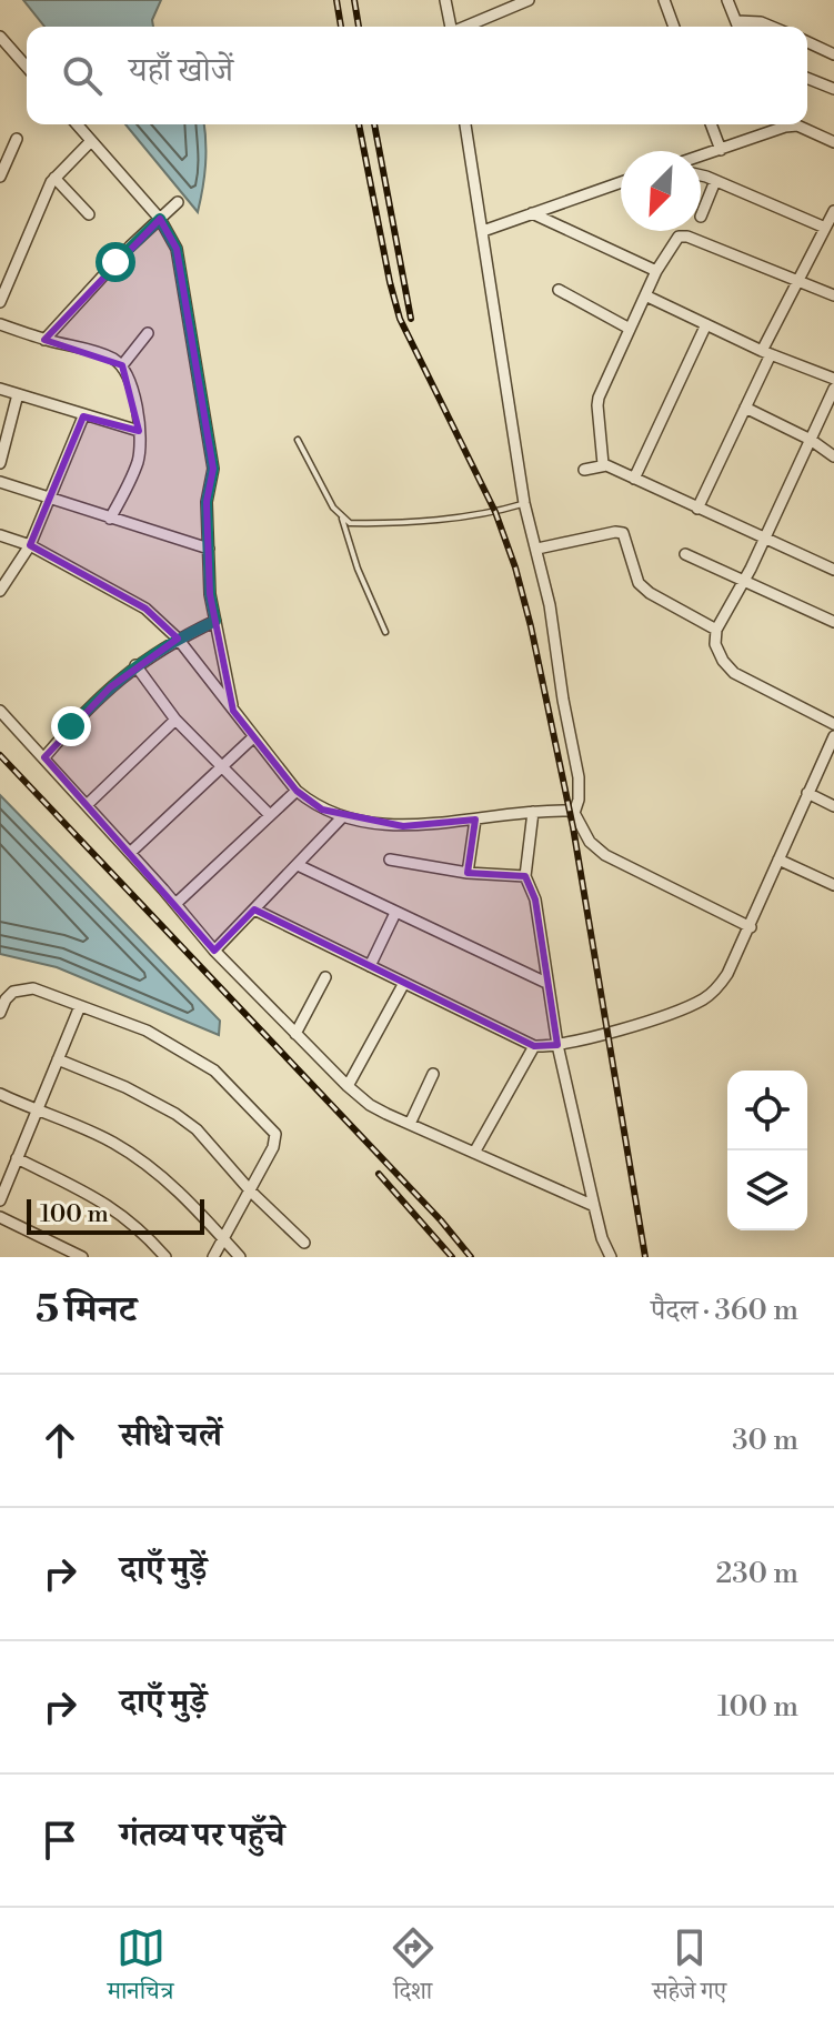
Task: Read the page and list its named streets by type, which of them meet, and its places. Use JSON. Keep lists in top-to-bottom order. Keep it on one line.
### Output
{"scale_bar":"100 m","north":"bottom left","page":{"search":"यहाँ खोजें","scale":"100 m","heading":["5 मिनट","पैदल · 360 m"],"list":[["सीधे चलें","30 m"],["दाएँ मुड़ें","230 m"],["दाएँ मुड़ें","100 m"],"गंतव्य पर पहुँचे"],"nav":["मानचित्र","दिशा","सहेजे गए"]}}
